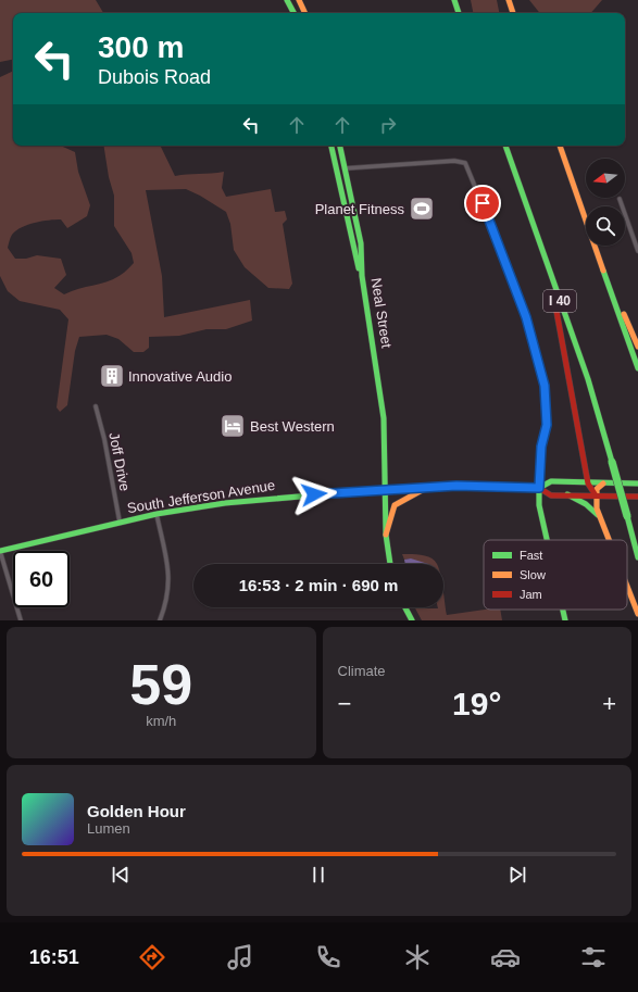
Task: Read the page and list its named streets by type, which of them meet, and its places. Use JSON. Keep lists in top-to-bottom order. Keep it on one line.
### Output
{"streets":{"main road":["I 40","Neal Street","South Jefferson Avenue"],"street":["Joff Drive"]},"crossings":[["Neal Street","South Jefferson Avenue"],["Joff Drive","South Jefferson Avenue"]],"places":{"sports":["Planet Fitness"],"building":["Innovative Audio"],"hotel":["Best Western"]},"legend":["Fast","Slow","Jam"],"north":"left","page":{"turn":["300 m","Dubois Road"],"limit":"60","trip":"16:53 · 2 min · 690 m","tile":[["59","km/h"],"Climate"],"heat":["−","19°","+"],"song":["Golden Hour","Lumen"],"tabs":"16:51"}}
